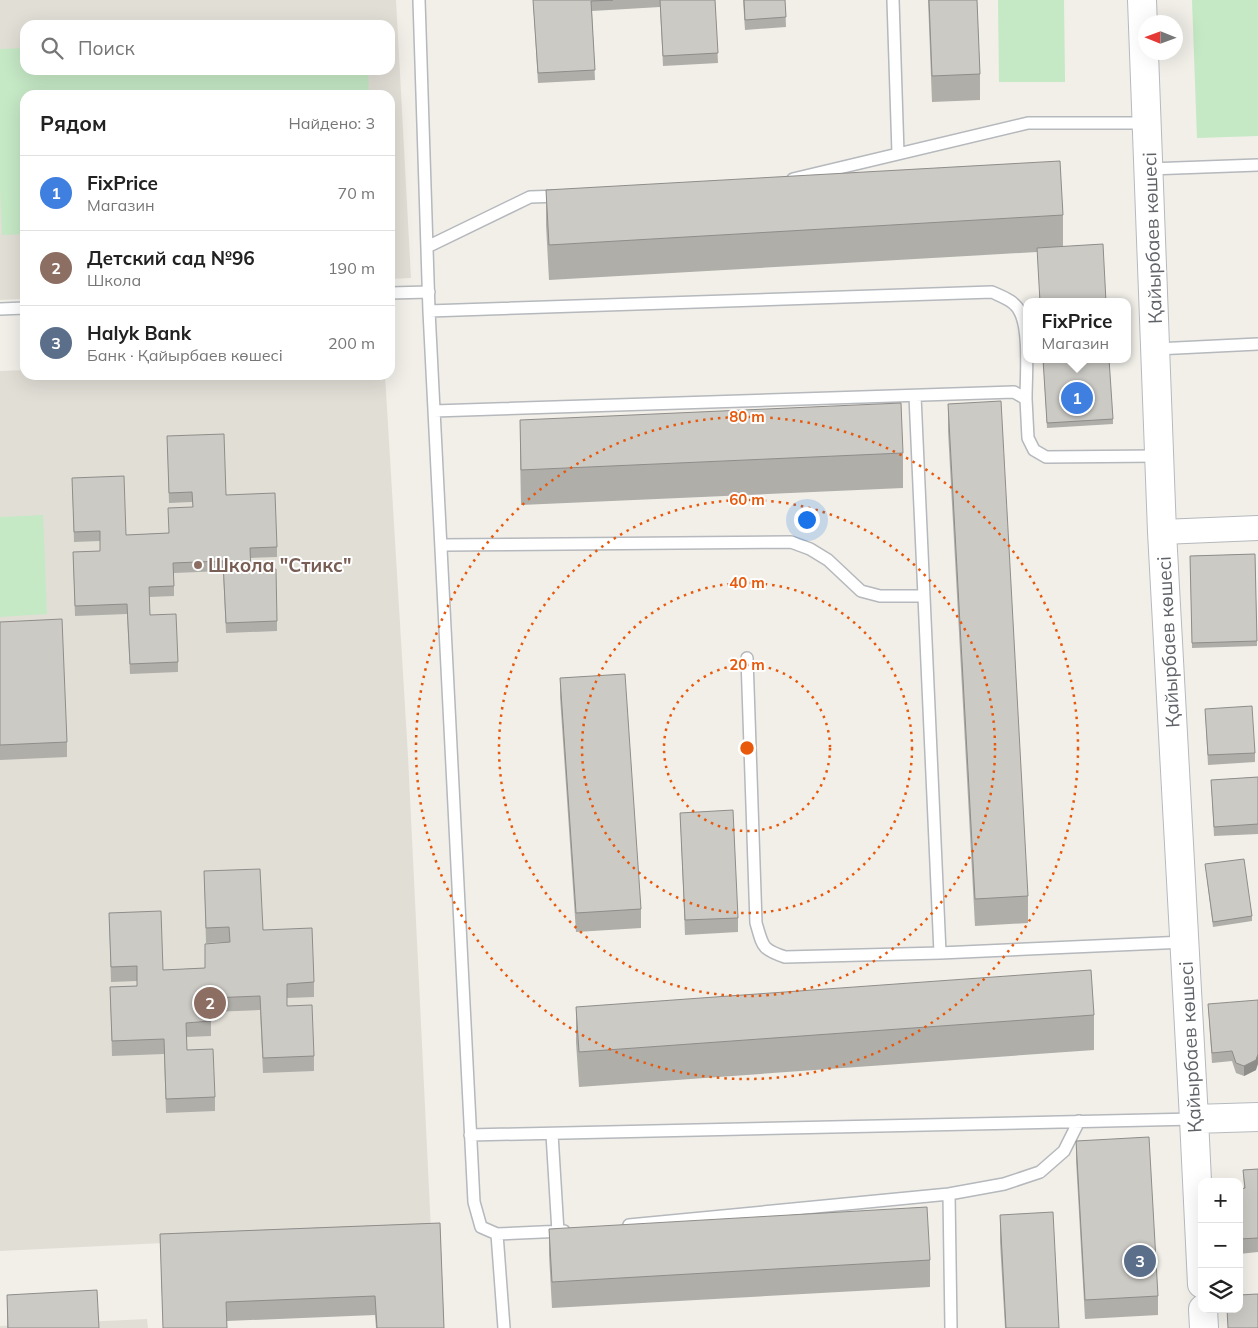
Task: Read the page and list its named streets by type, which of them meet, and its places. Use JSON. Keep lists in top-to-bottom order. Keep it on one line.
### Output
{"streets":{"street":["Қайырбаев көшесі"]},"places":["Школа \"Стикс\""],"north":"left","page":{"search":"Поиск","heading":["Рядом","Найдено: 3"],"list":[{"mark":"1","name":"FixPrice","note":"Магазин","value":"70 m"},{"mark":"2","name":"Детский сад №96","note":"Школа","value":"190 m"},{"mark":"3","name":"Halyk Bank","note":"Банк · Қайырбаев көшесі","value":"200 m"}],"popup":["FixPrice","Магазин"],"pins":["1","2","3"],"map_buttons":["+","−"]},"rings":["80 m","60 m","40 m","20 m"]}
